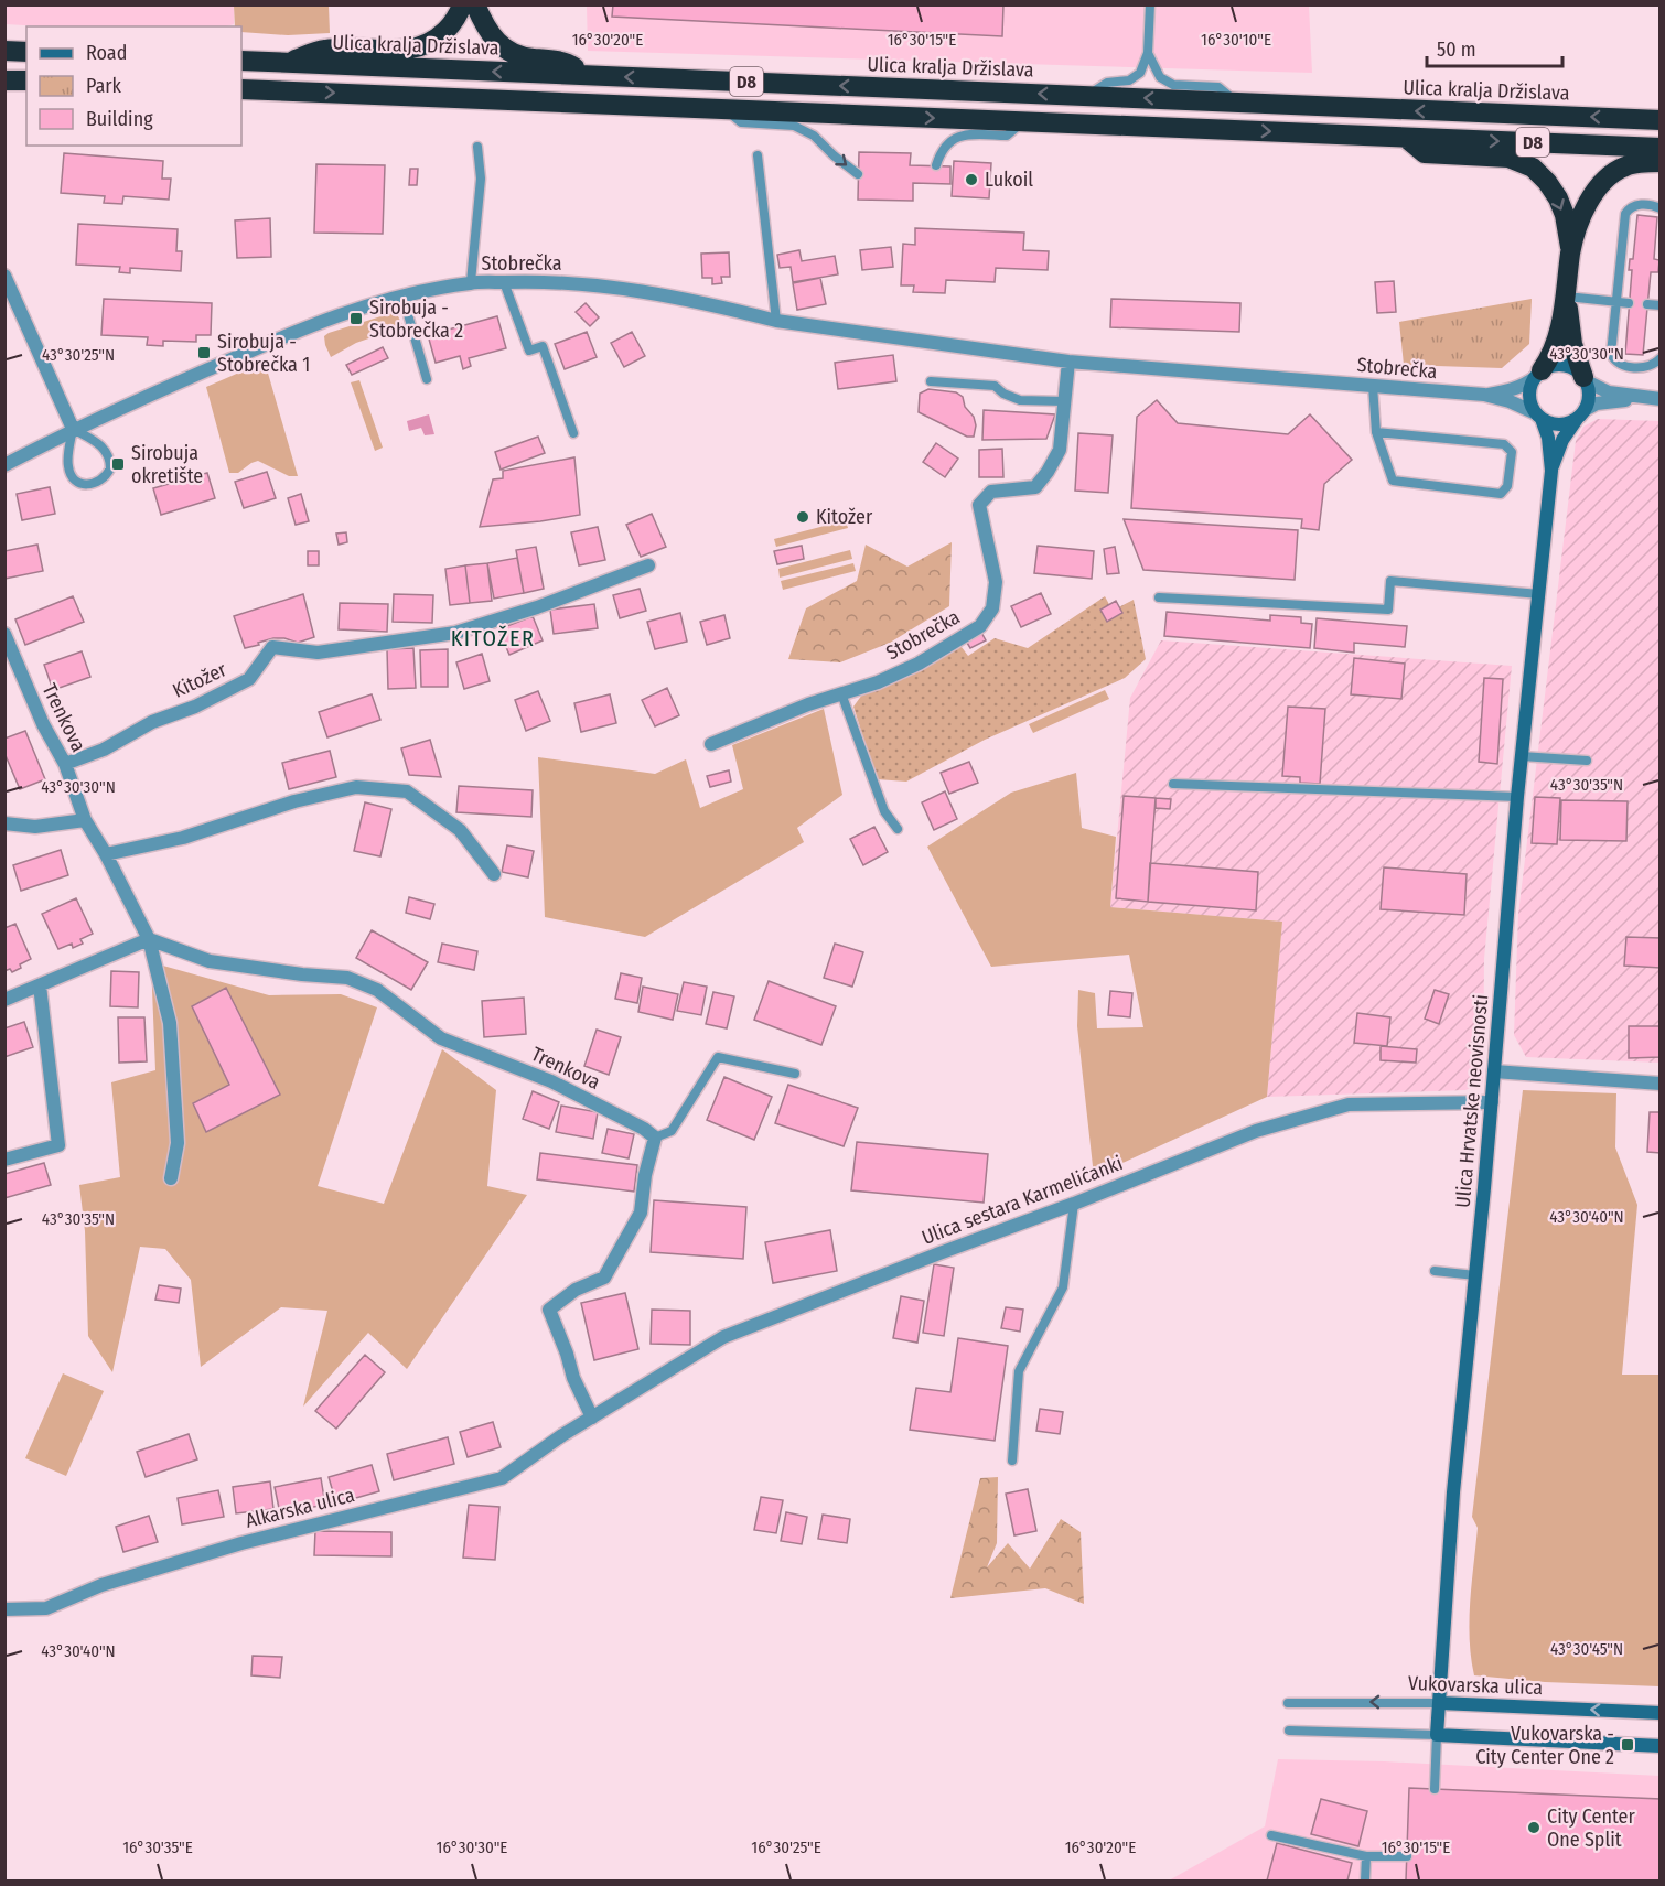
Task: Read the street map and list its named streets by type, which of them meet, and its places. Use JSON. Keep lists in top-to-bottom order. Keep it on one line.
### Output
{"streets":{"highway":["Ulica kralja Držislava","D8"],"street":["Stobrečka","Kitožer","Trenkova","Ulica Hrvatske neovisnosti","Ulica sestara Karmelićanki","Alkarska ulica","Vukovarska ulica"]},"crossings":[["Stobrečka","Ulica Hrvatske neovisnosti"],["Kitožer","Trenkova"],["Ulica Hrvatske neovisnosti","Ulica sestara Karmelićanki"],["Ulica Hrvatske neovisnosti","Vukovarska ulica"],["Ulica sestara Karmelićanki","Alkarska ulica"]],"districts":["KITOŽER"],"places":{"other":["Lukoil","Kitožer","City Center One Split"],"transit":["Sirobuja - Stobrečka 2","Sirobuja - Stobrečka 1","Sirobuja okretište","Vukovarska - City Center One 2"]},"legend":["Road","Park","Building"],"scale_bar":"50 m","coordinates":["16°30'20\"E","16°30'15\"E","16°30'10\"E","43°30'30\"N","43°30'25\"N","43°30'35\"N","43°30'40\"N","43°30'45\"N","16°30'35\"E","16°30'30\"E","16°30'25\"E"]}
